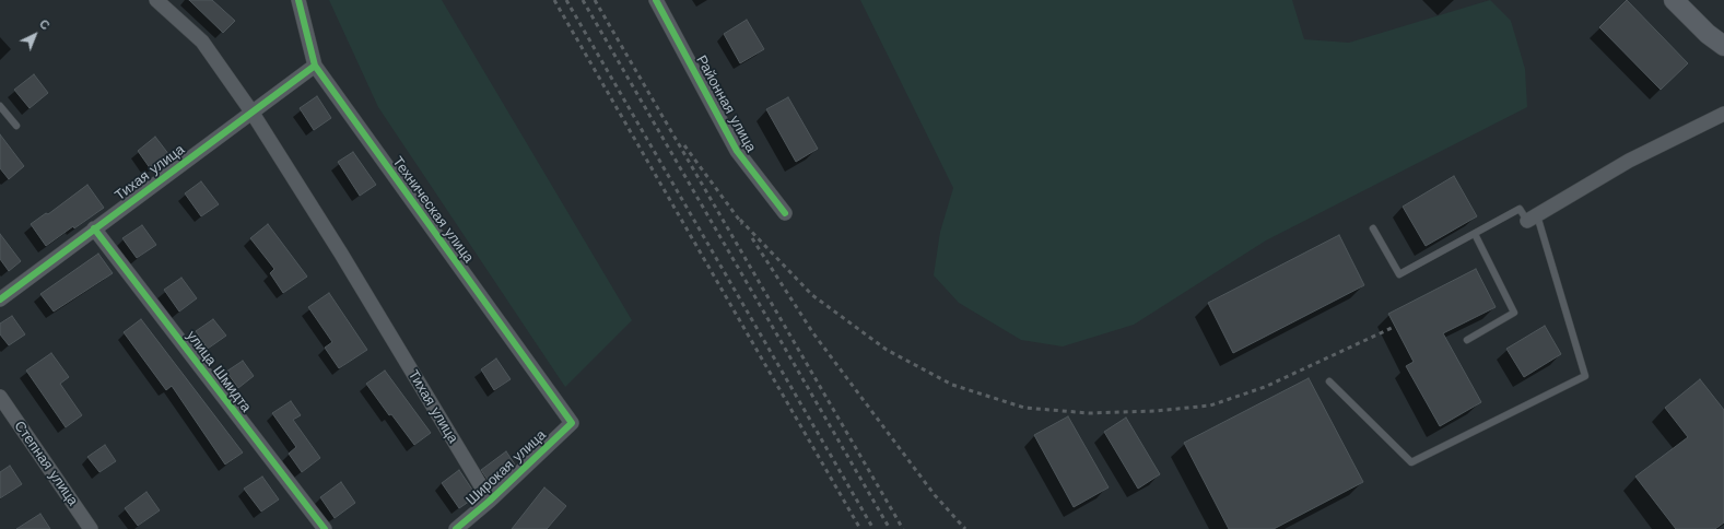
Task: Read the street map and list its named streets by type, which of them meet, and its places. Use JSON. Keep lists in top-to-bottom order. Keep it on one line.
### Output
{"streets":{"street":["Районная улица","Тихая улица","Техническая улица","улица Шмидта","Степная улица","Широкая улица"]},"crossings":[["Тихая улица","Техническая улица"],["Тихая улица","улица Шмидта"],["Тихая улица","Широкая улица"],["Техническая улица","Широкая улица"]],"north":"top right"}
